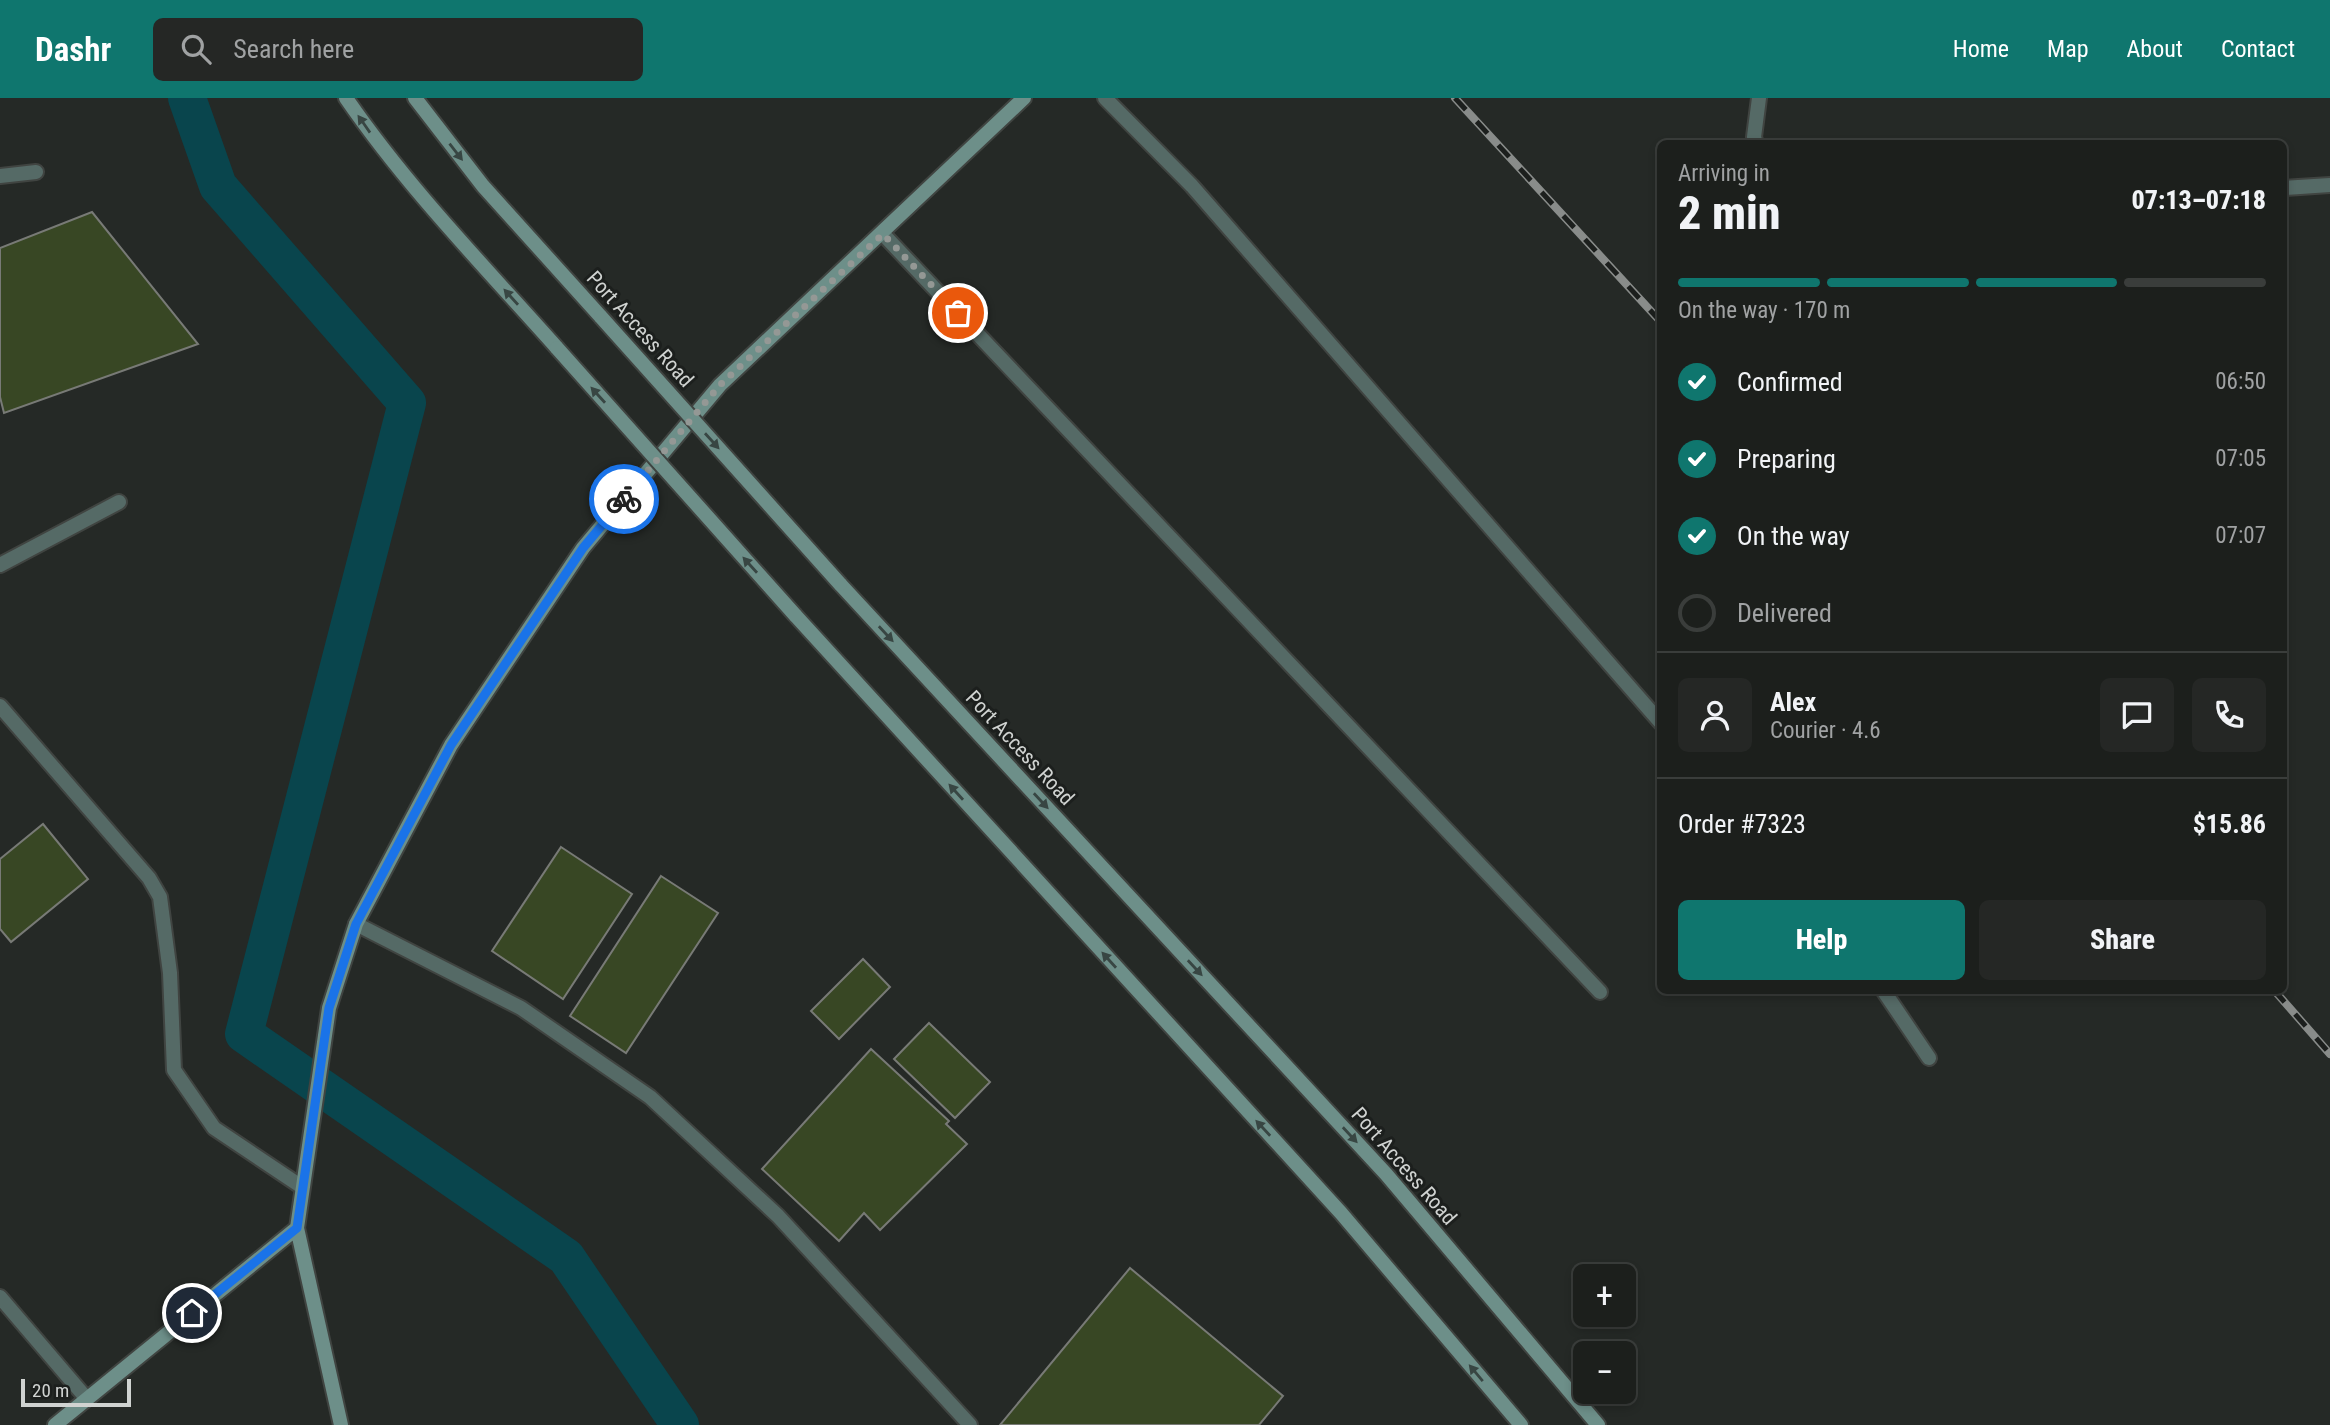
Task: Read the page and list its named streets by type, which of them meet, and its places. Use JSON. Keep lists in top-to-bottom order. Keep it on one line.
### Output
{"streets":{"main road":["Port Access Road"]},"scale_bar":"20 m","page":{"header":"Dashr","search":"Search here","nav":["Home","Map","About","Contact"],"heading":["2 min","Arriving in","07:13–07:18"],"panel":["Alex","Courier · 4.6","Order #7323","$15.86"],"bar":"On the way · 170 m","list":[["Confirmed","06:50"],["Preparing","07:05"],["On the way","07:07"],"Delivered"],"buttons":["Help","Share"],"map_buttons":["+","−"],"scale":"20 m"}}
